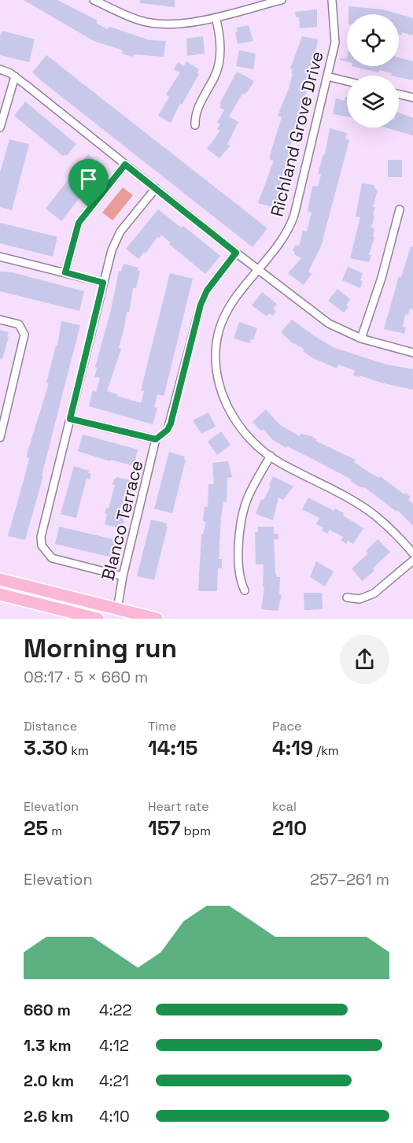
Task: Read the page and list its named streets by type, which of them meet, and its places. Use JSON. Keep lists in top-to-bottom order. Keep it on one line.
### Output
{"streets":{"street":["Richland Grove Drive","Blanco Terrace"]},"page":{"heading":["Morning run","08:17 · 5 × 660 m"],"stats":[["Distance","3.30 km"],["Time","14:15"],["Pace","4:19 /km"],["Elevation","25 m"],["Heart rate","157 bpm"],["kcal","210"]],"chart":["Elevation","257–261 m"],"list":[{"name":"660 m","note":"4:22"},{"name":"1.3 km","note":"4:12"},{"name":"2.0 km","note":"4:21"},{"name":"2.6 km","note":"4:10"}]}}
